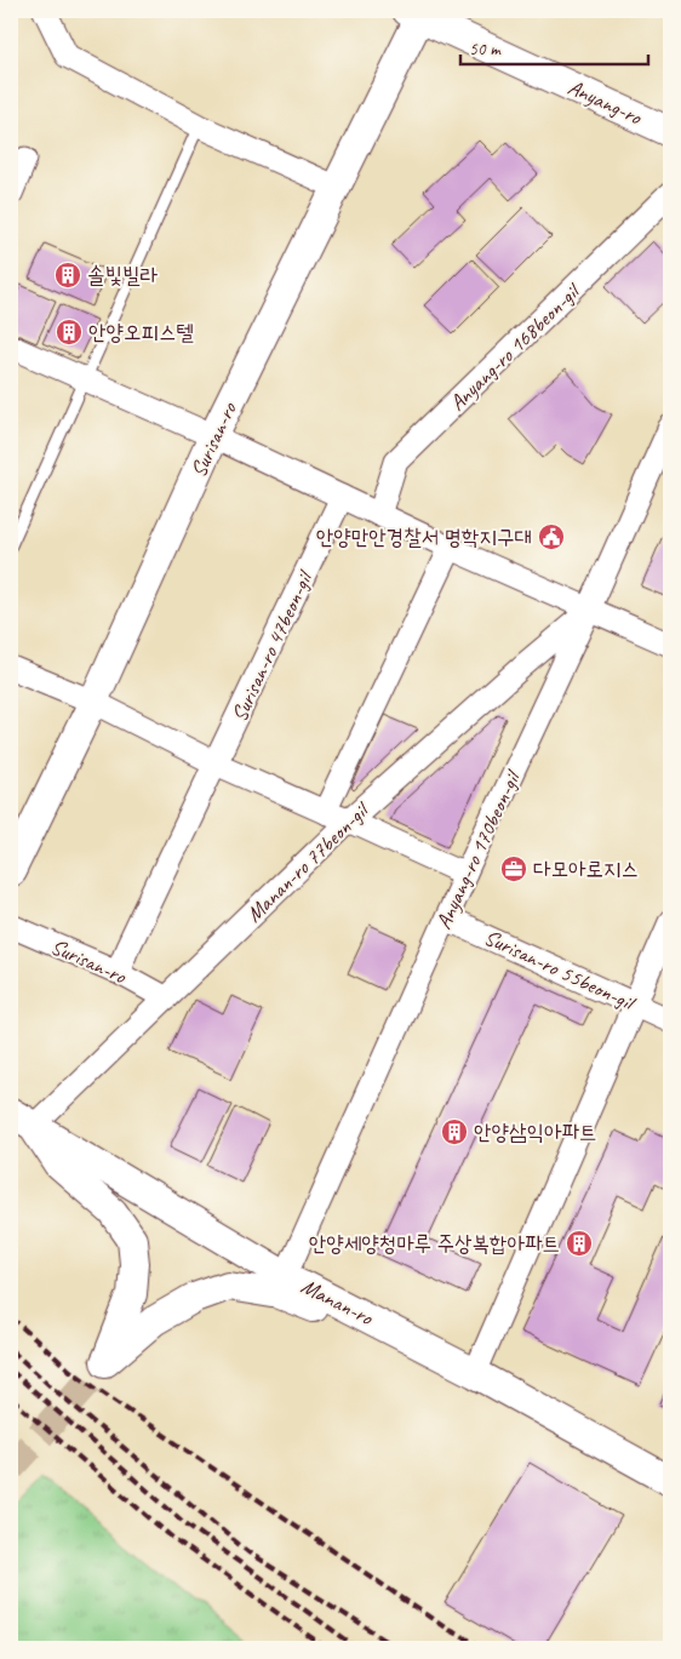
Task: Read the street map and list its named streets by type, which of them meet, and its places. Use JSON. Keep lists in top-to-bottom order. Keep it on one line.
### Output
{"streets":{"street":["Anyang-ro","Anyang-ro 168beon-gil","Surisan-ro","Surisan-ro 47beon-gil","Anyang-ro 170beon-gil","Manan-ro 77beon-gil","Surisan-ro 55beon-gil","Manan-ro"]},"crossings":[["Anyang-ro","Surisan-ro"],["Surisan-ro","Manan-ro 77beon-gil"],["Anyang-ro 170beon-gil","Manan-ro 77beon-gil"],["Anyang-ro 170beon-gil","Surisan-ro 55beon-gil"],["Anyang-ro 170beon-gil","Manan-ro"],["Manan-ro 77beon-gil","Manan-ro"]],"places":{"building":["솔빛빌라","안양오피스텔","안양삼익아파트","안양세양청마루 주상복합아파트"],"public building":["안양만안경찰서 명학지구대"],"office":["다모아로지스"]},"scale_bar":"50 m"}
